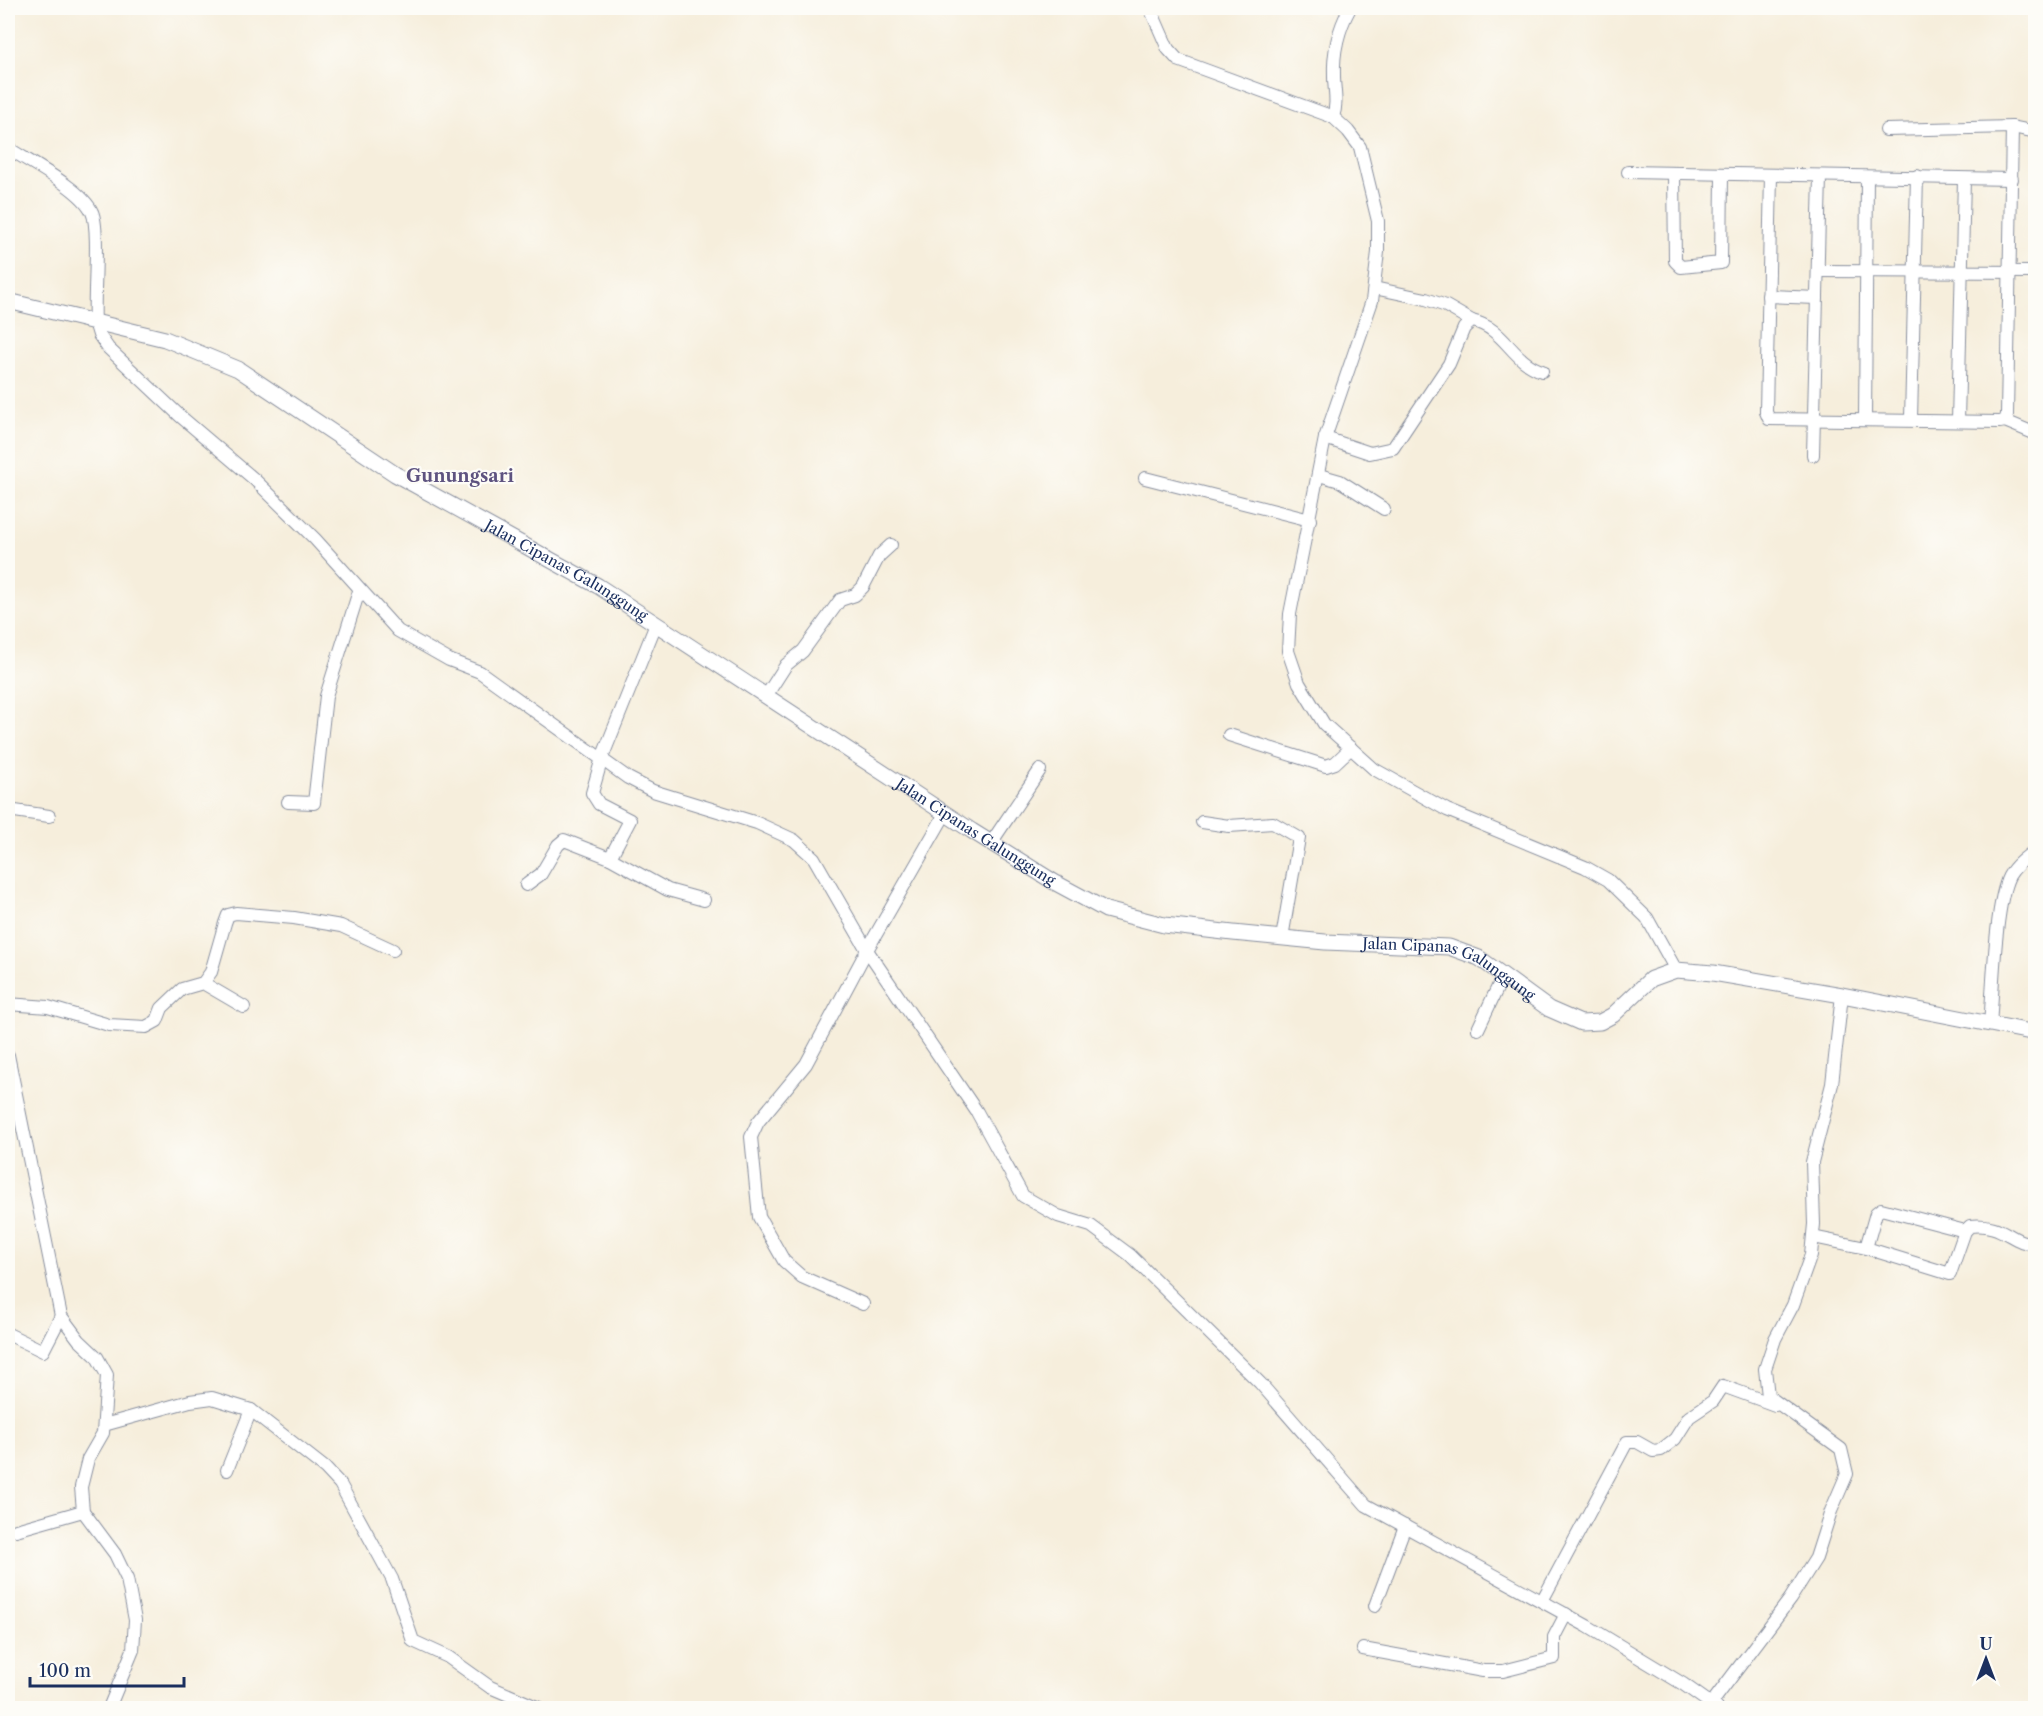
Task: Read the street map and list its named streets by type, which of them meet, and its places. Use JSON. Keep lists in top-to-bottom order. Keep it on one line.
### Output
{"streets":{"street":["Jalan Cipanas Galunggung"]},"districts":["Gunungsari"],"scale_bar":"100 m","north":"top"}
